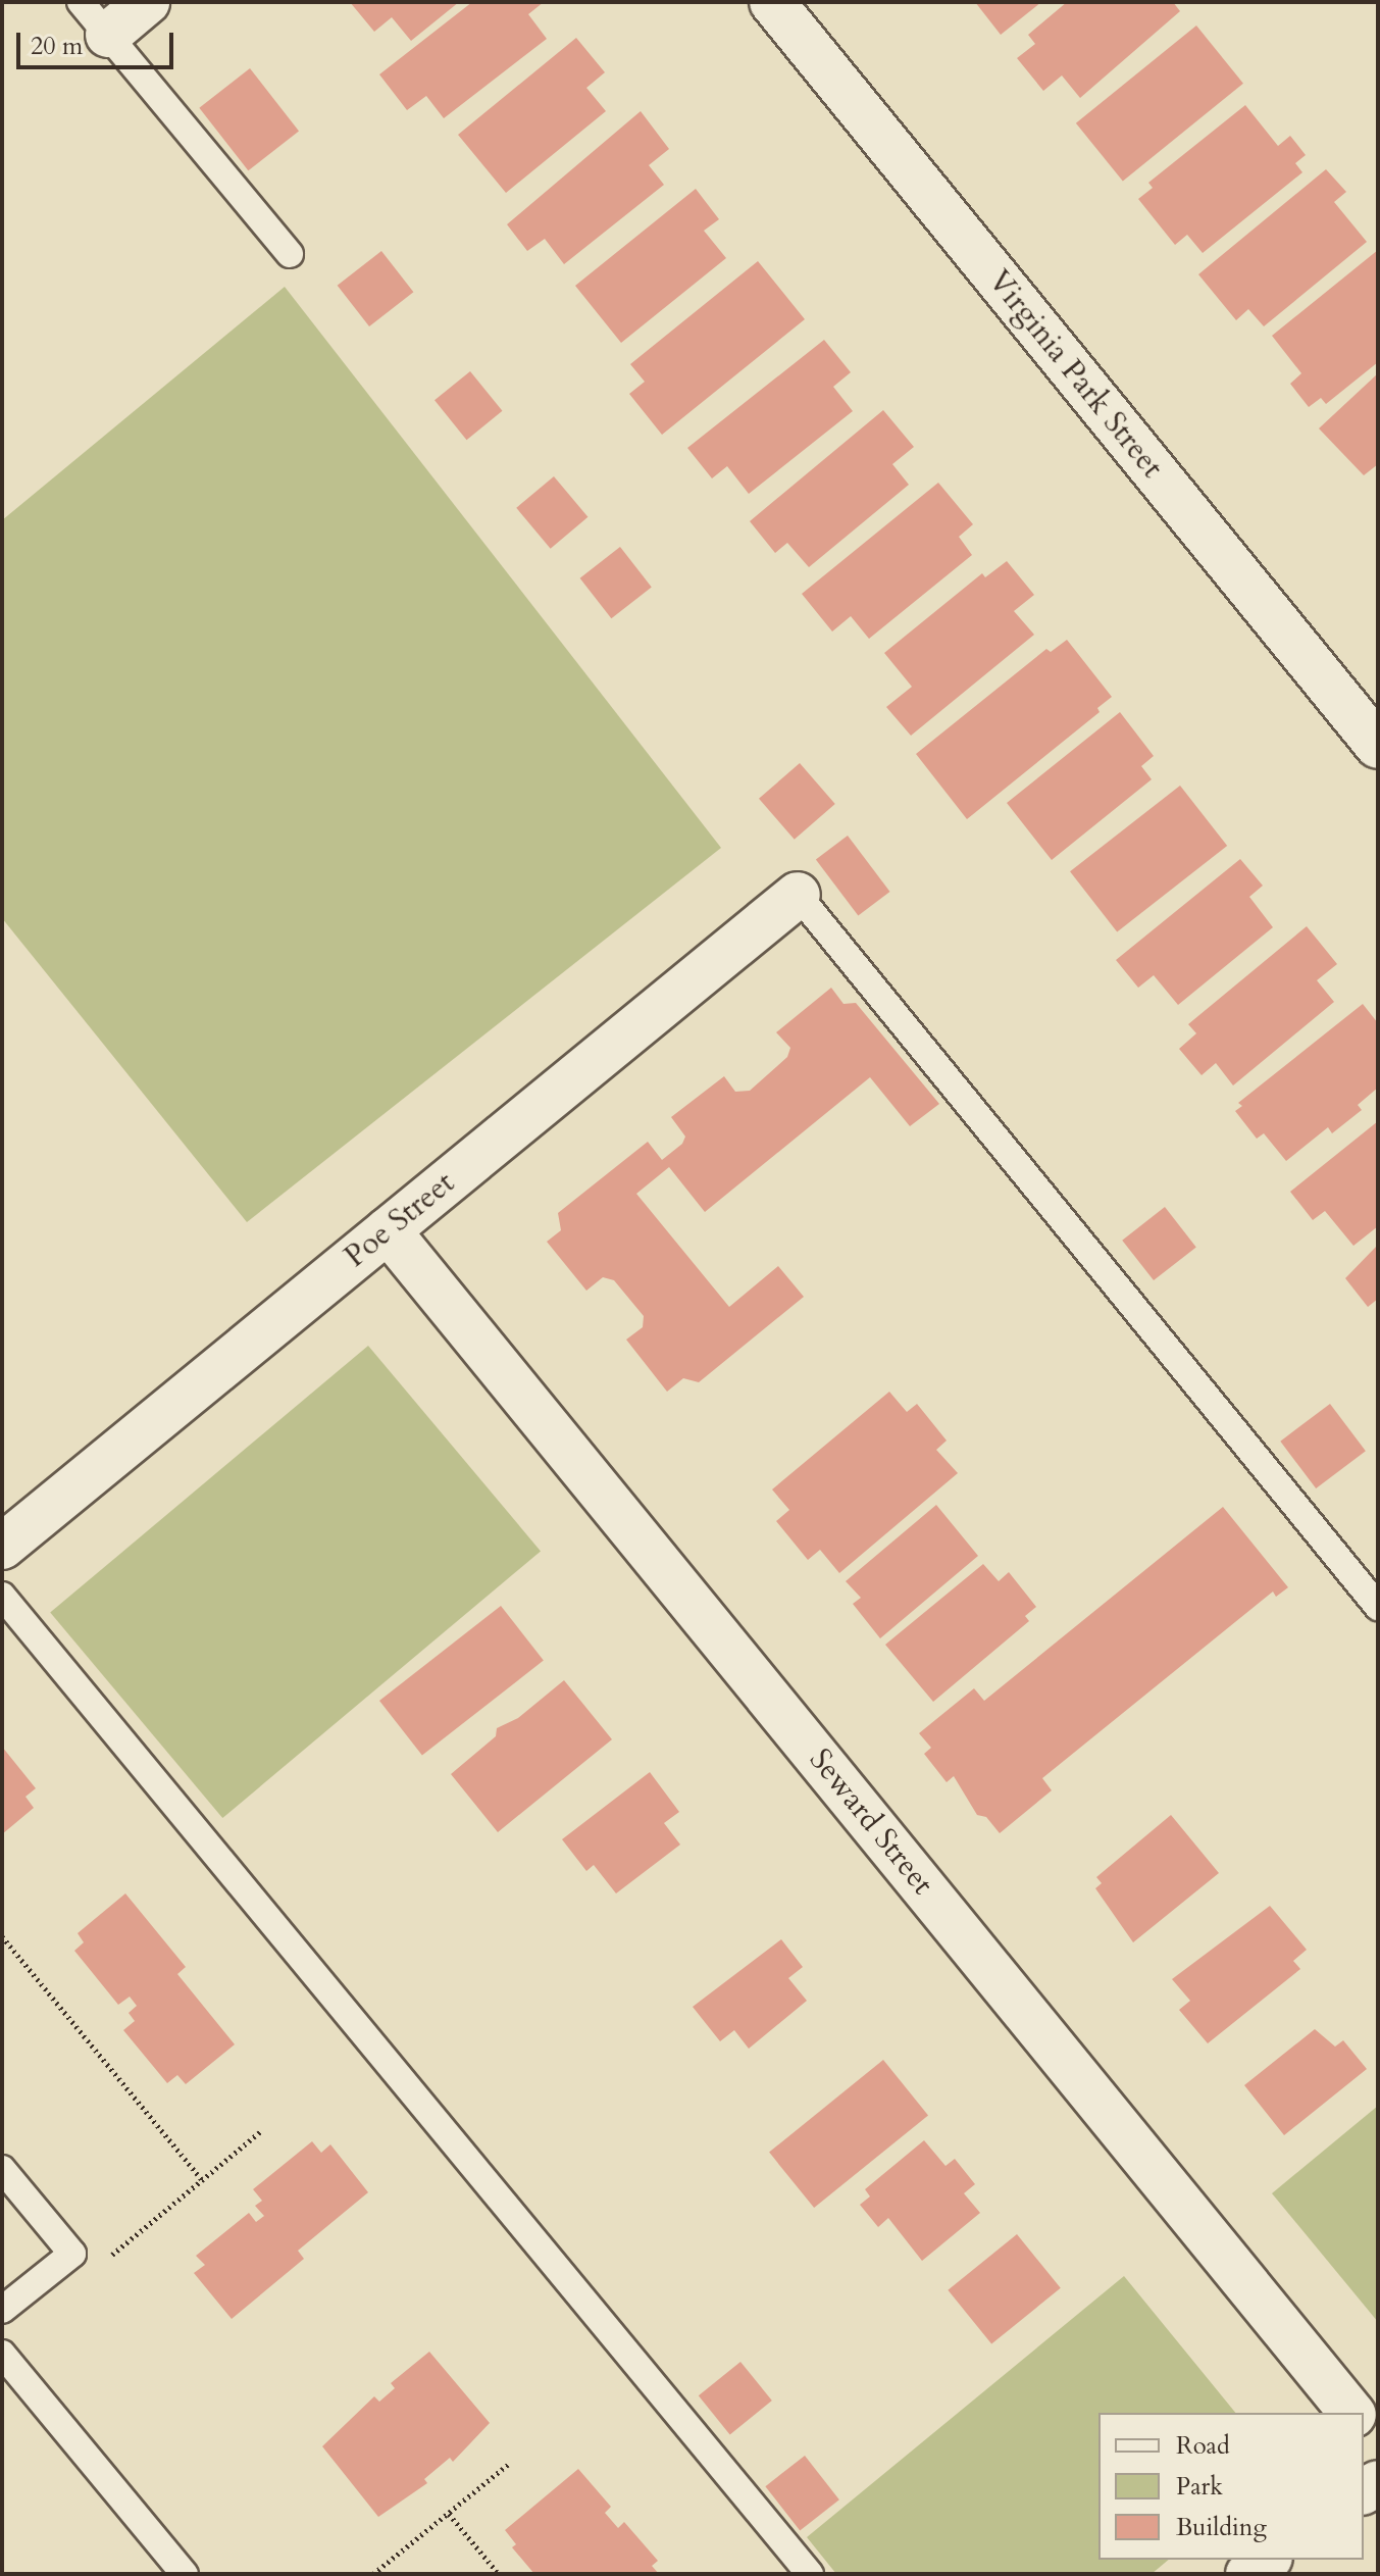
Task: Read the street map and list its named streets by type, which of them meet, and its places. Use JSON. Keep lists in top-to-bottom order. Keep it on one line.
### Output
{"streets":{"street":["Virginia Park Street","Poe Street","Seward Street"]},"crossings":[["Poe Street","Seward Street"]],"legend":["Road","Park","Building"],"scale_bar":"20 m"}
